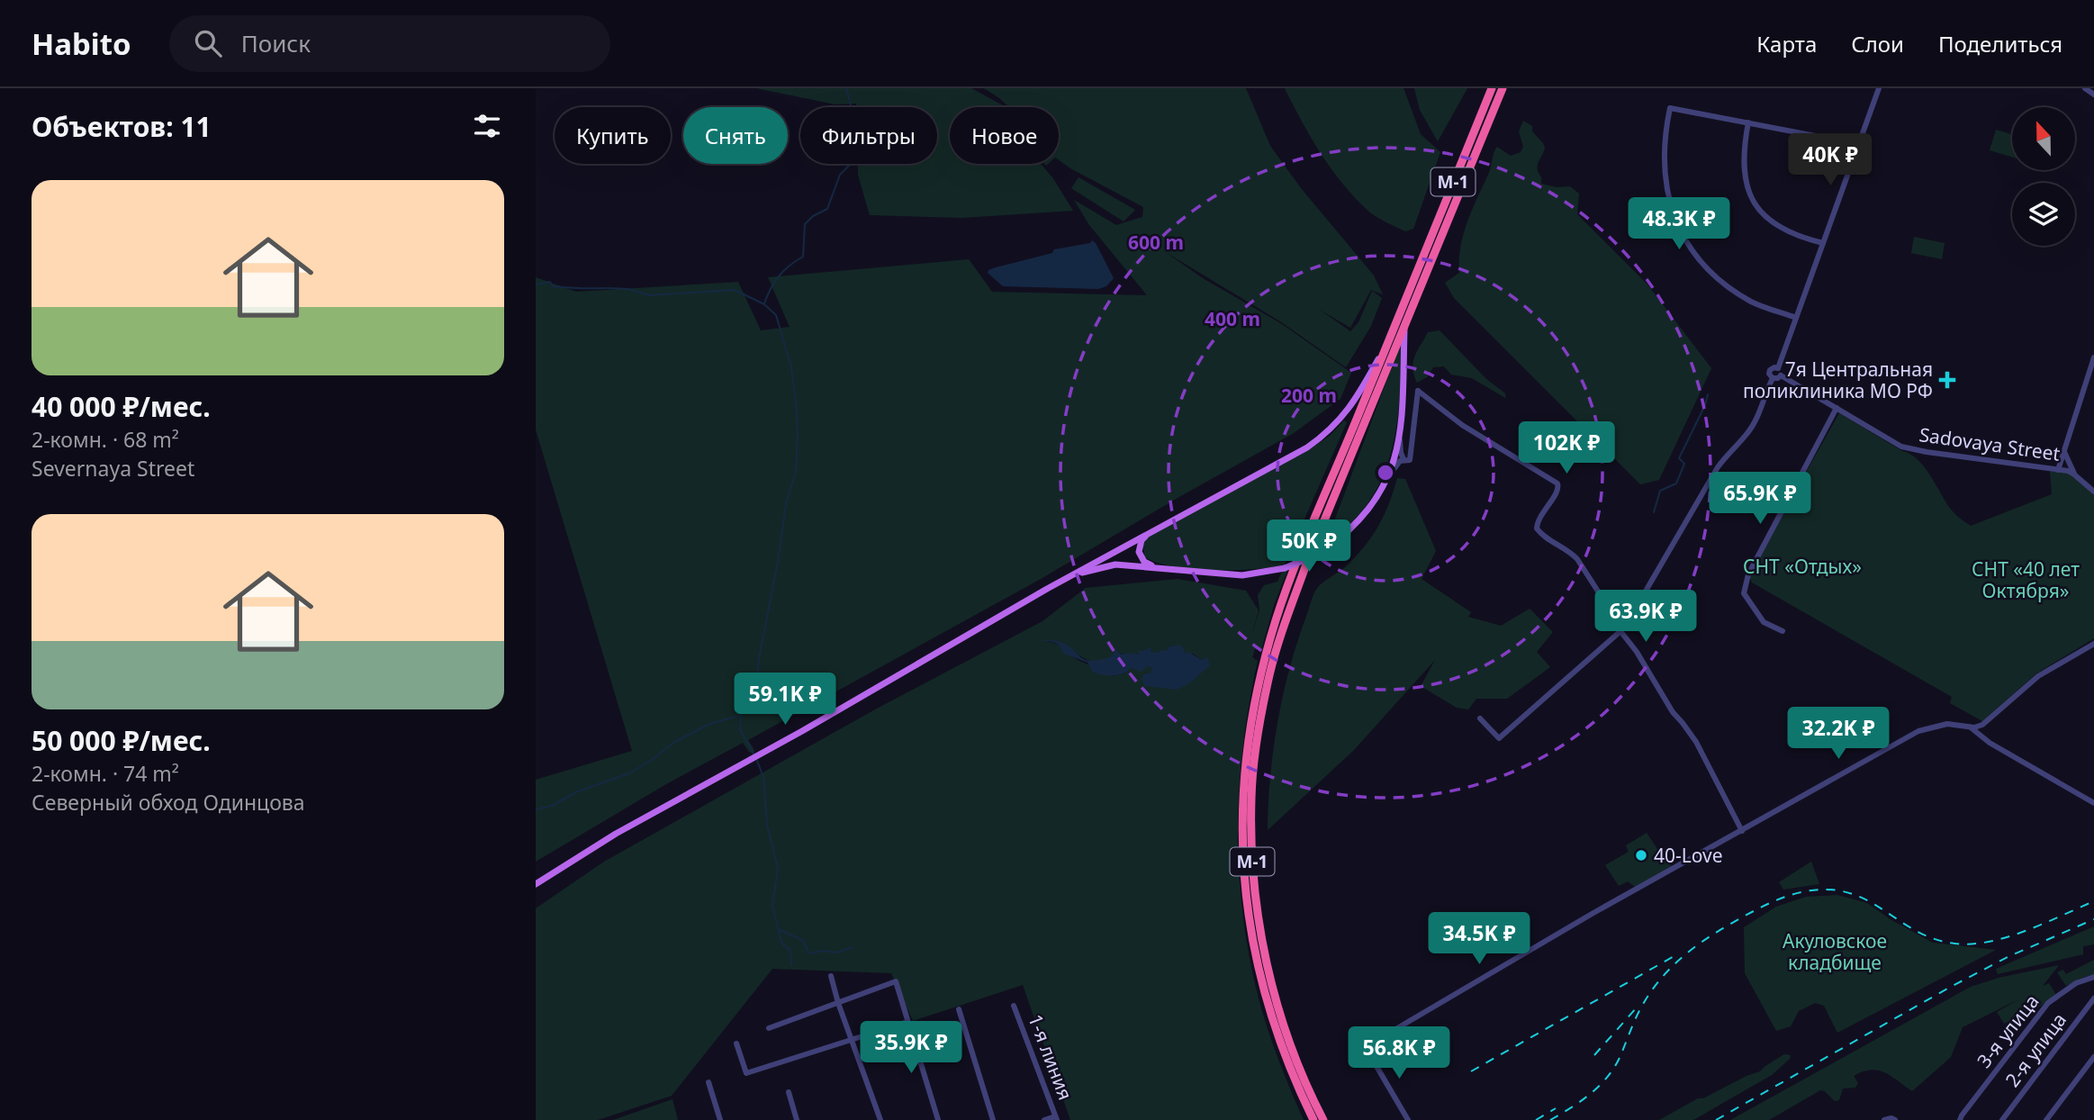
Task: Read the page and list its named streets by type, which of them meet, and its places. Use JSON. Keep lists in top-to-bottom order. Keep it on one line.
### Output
{"streets":{"highway":["М-1"],"street":["Sadovaya Street","3-я улица","2-я улица","1-я линия"]},"parks":["СНТ «Отдых»","СНТ «40 лет Октября»","Акуловское кладбище"],"places":{"health":["7я Центральная поликлиника МО РФ"],"other":["40-Love"]},"north":"top","page":{"header":"Habito","search":"Поиск","nav":["Карта","Слои","Поделиться"],"heading":"Объектов: 11","chip":["Купить","Снять","Фильтры","Новое"],"price":["40K ₽","48.3K ₽","102K ₽","65.9K ₽","50K ₽","63.9K ₽","59.1K ₽","32.2K ₽","34.5K ₽","35.9K ₽","56.8K ₽"],"list":[{"name":"40 000 ₽/мес.","note":"2-комн. · 68 m² · Severnaya Street"},{"name":"50 000 ₽/мес.","note":"2-комн. · 74 m² · Северный обход Одинцова"}]},"rings":["600 m","400 m","200 m"]}
